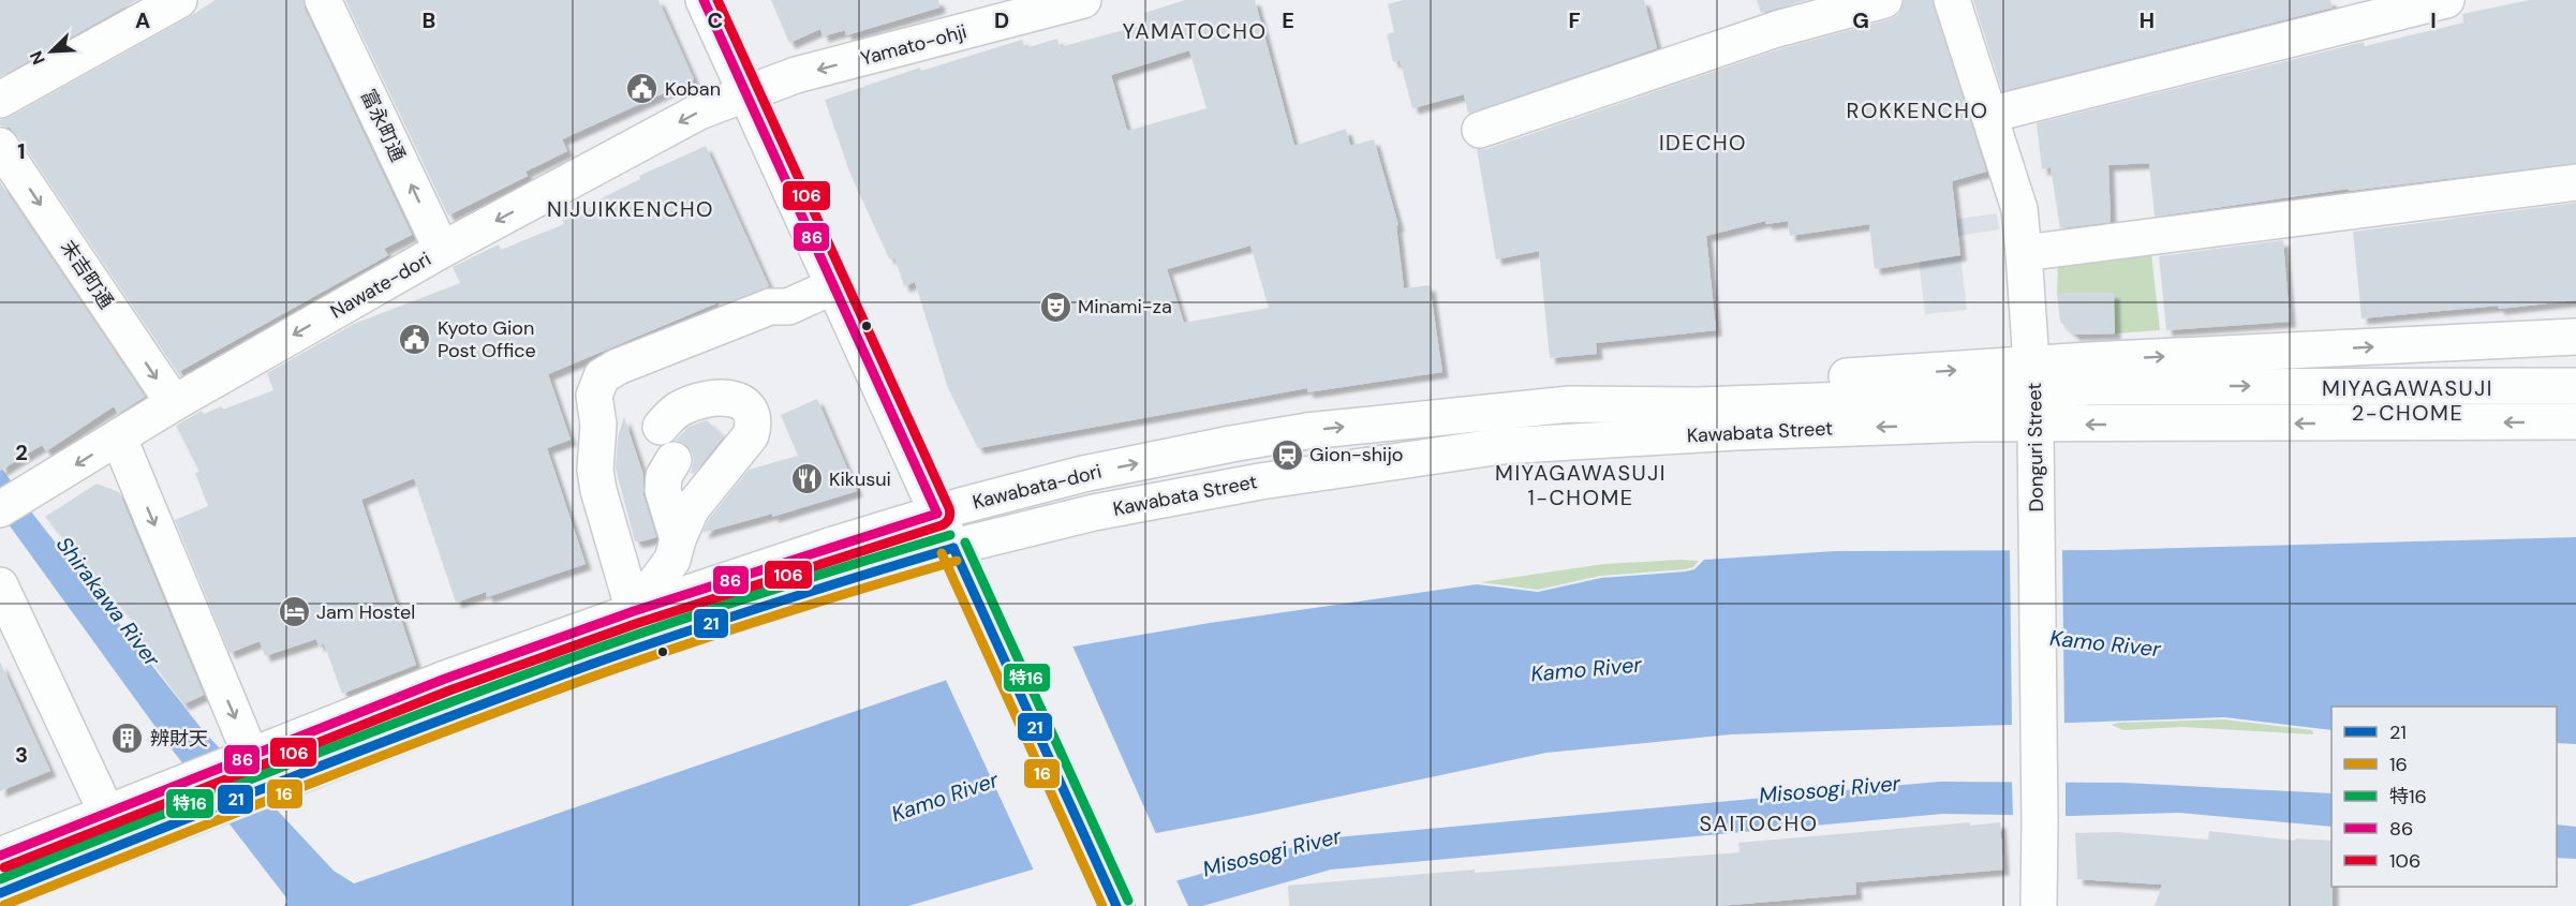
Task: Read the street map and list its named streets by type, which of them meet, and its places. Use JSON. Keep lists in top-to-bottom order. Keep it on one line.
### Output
{"streets":{"street":["Yamato-ohji","富永町通","末吉町通","Nawate-dori","Kawabata Street","Donguri Street","Kawabata-dori"]},"crossings":[["Yamato-ohji","Nawate-dori"],["富永町通","Nawate-dori"],["末吉町通","Nawate-dori"],["Kawabata Street","Donguri Street"],["Kawabata Street","Kawabata-dori"],["Donguri Street","Kawabata-dori"]],"one_way":["Yamato-ohji","富永町通","末吉町通","Nawate-dori","Kawabata-dori"],"districts":["YAMATOCHO","ROKKENCHO","IDECHO","NIJUIKKENCHO","MIYAGAWASUJI 2-CHOME","MIYAGAWASUJI 1-CHOME","SAITOCHO"],"water":["Shirakawa River","Kamo River","Misosogi River"],"places":{"public building":["Koban","Kyoto Gion Post Office"],"theatre":["Minami-za"],"station":["Gion-shijo"],"restaurant":["Kikusui"],"hotel":["Jam Hostel"],"building":["辨財天"]},"lines":["transit line 86","transit line 106","transit line 特16","transit line 21","transit line 16"],"legend":["21","16","特16","86","106"],"north":"bottom left","grid":{"columns":["A","B","C","D","E","F","G","H","I"],"rows":["1","2","3"]}}
